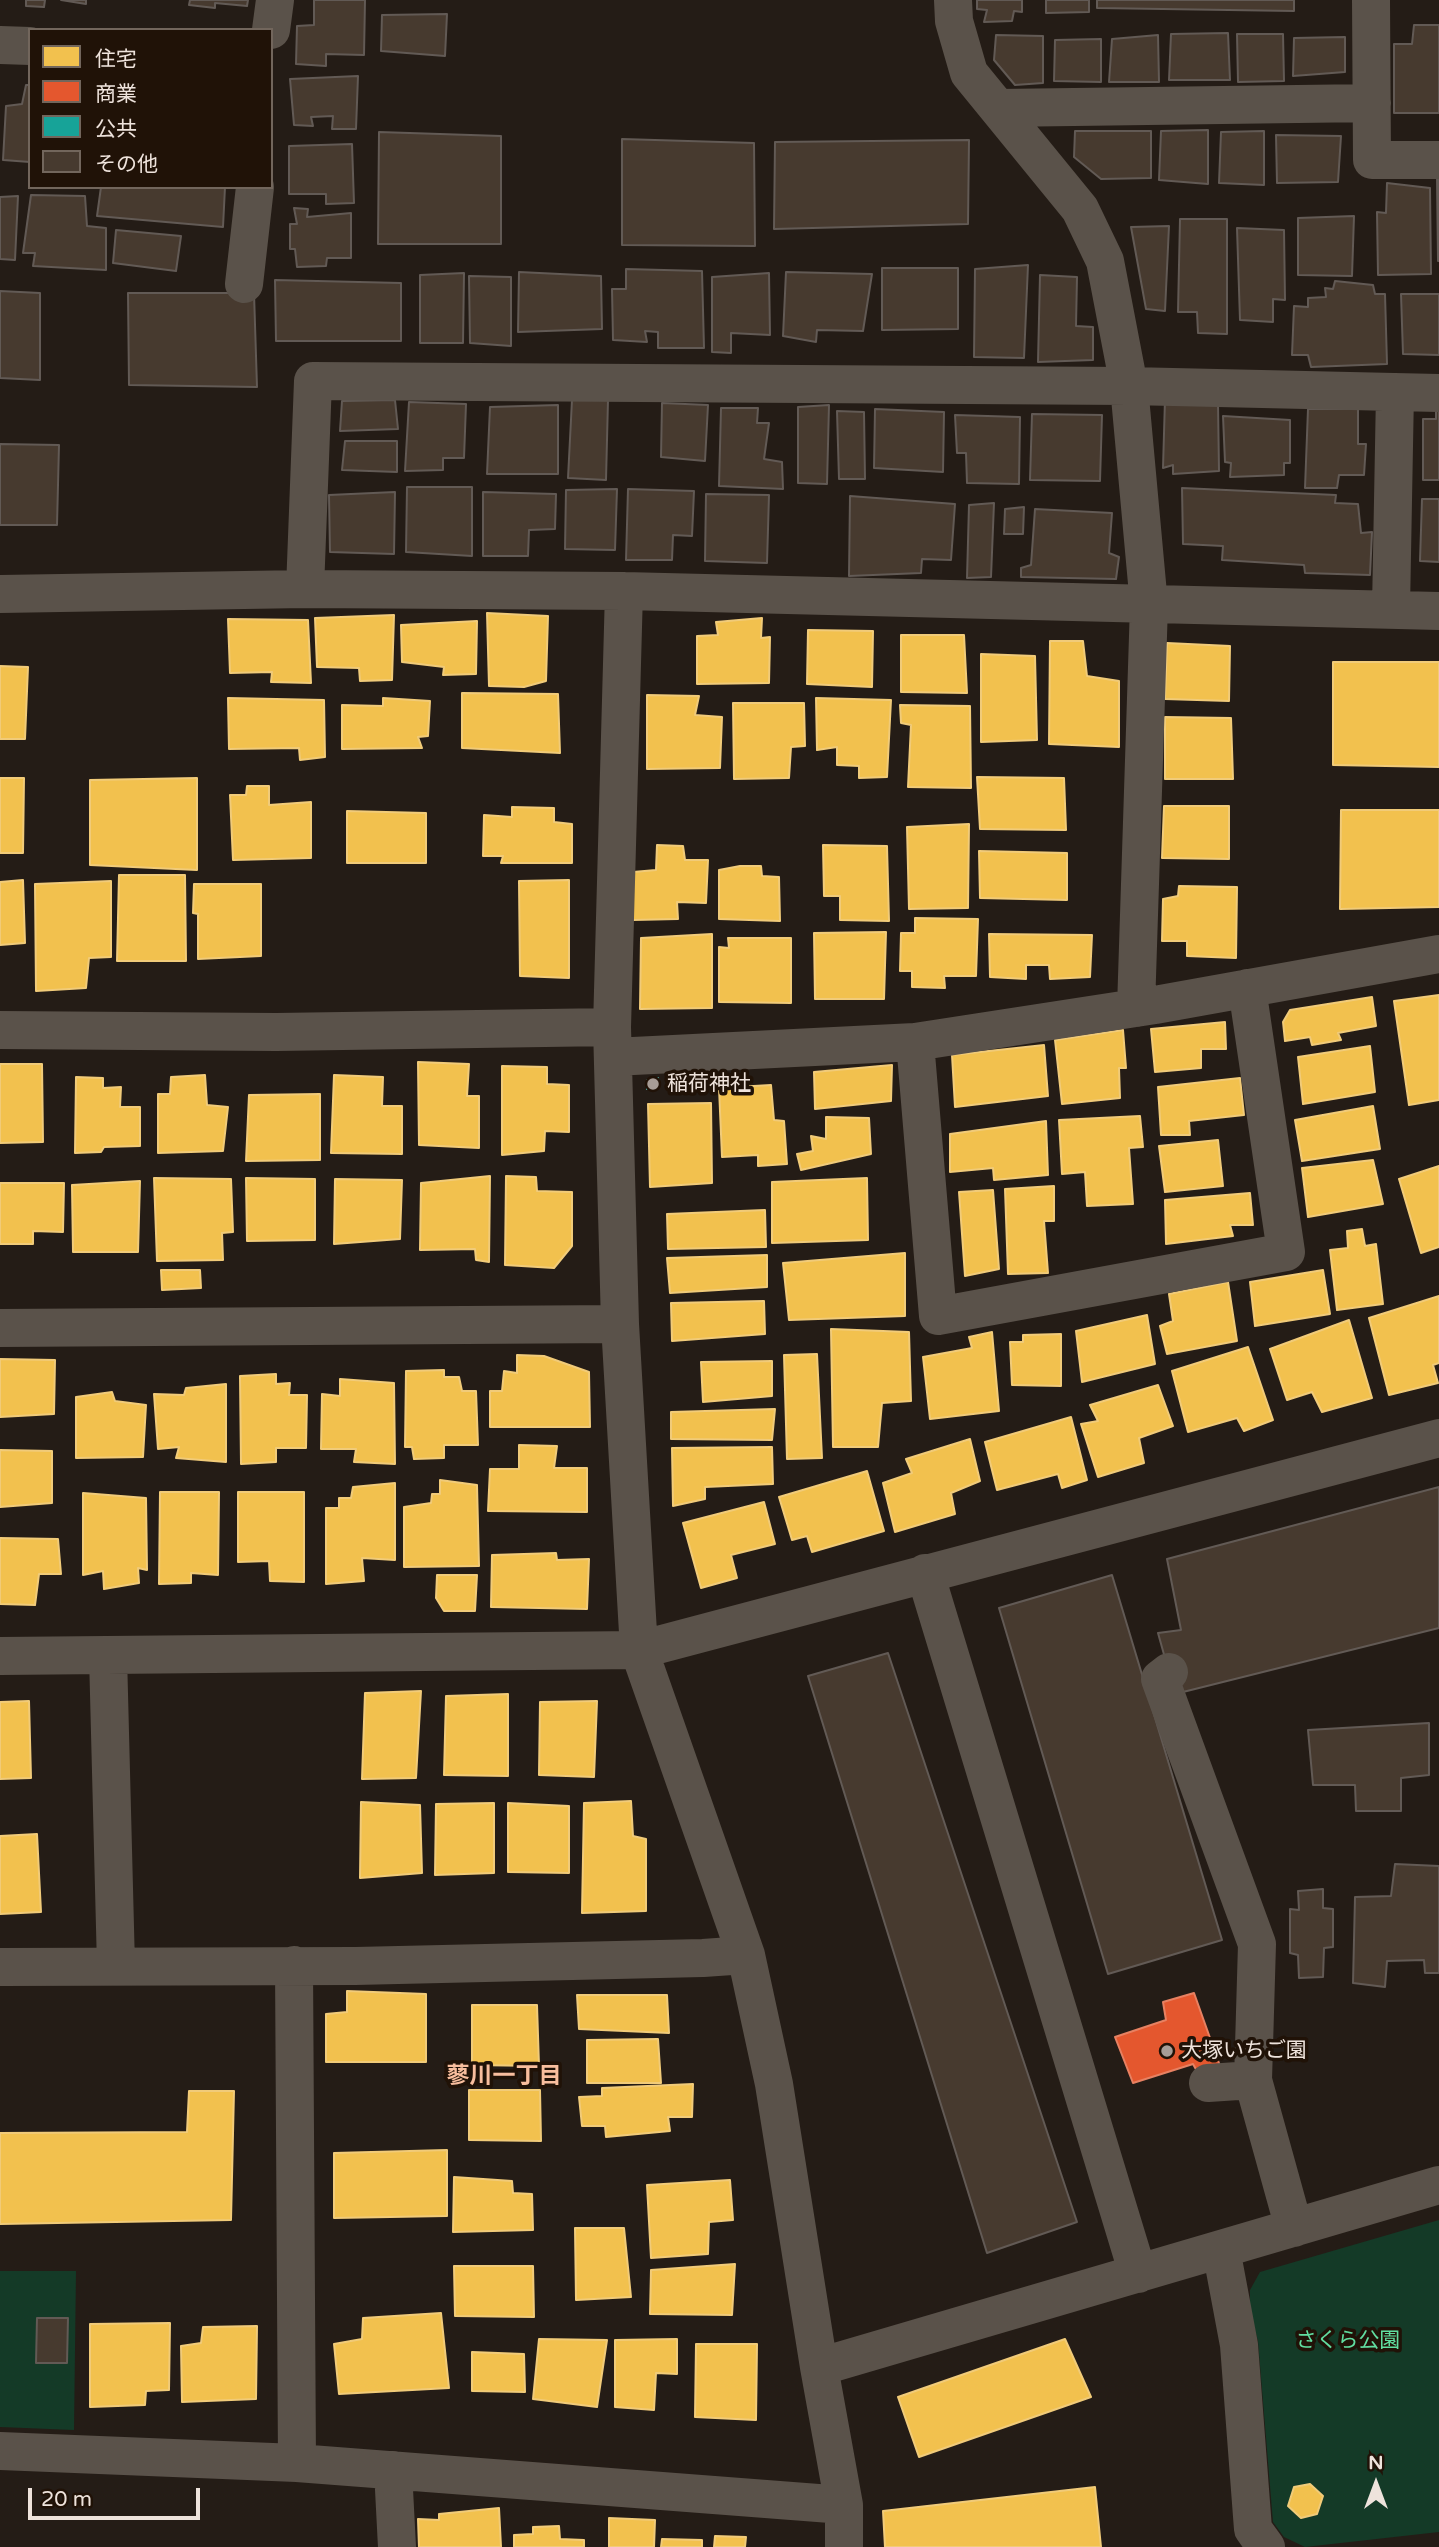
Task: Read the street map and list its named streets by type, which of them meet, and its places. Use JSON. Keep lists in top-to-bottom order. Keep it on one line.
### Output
{"districts":["蓼川一丁目"],"parks":["さくら公園"],"places":["稲荷神社","大塚いちご園"],"legend":["住宅","商業","公共","その他"],"scale_bar":"20 m","north":"top"}
